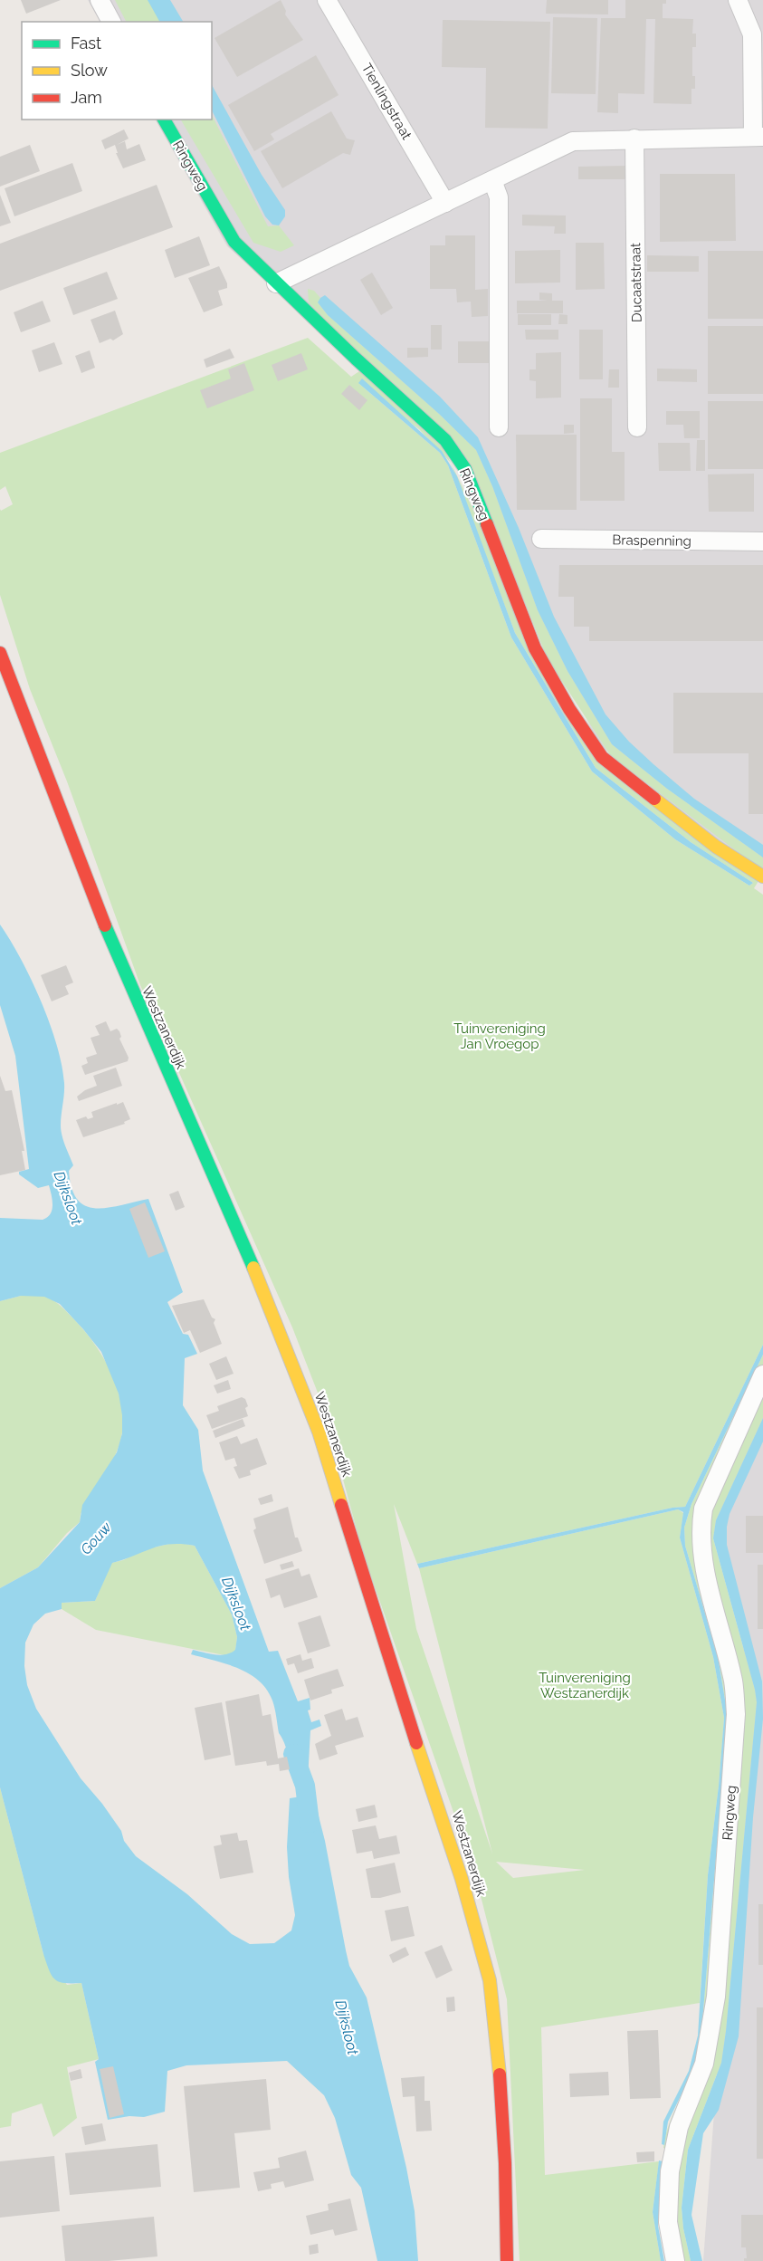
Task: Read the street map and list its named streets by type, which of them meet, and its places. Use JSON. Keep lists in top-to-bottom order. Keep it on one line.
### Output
{"streets":{"street":["Tienlingstraat","Ringweg","Ducaatstraat","Braspenning","Westzanerdijk"]},"water":["Dijksloot","Gouw"],"parks":["Tuinvereniging Jan Vroegop","Tuinvereniging Westzanerdijk"],"legend":["Fast","Slow","Jam"]}
